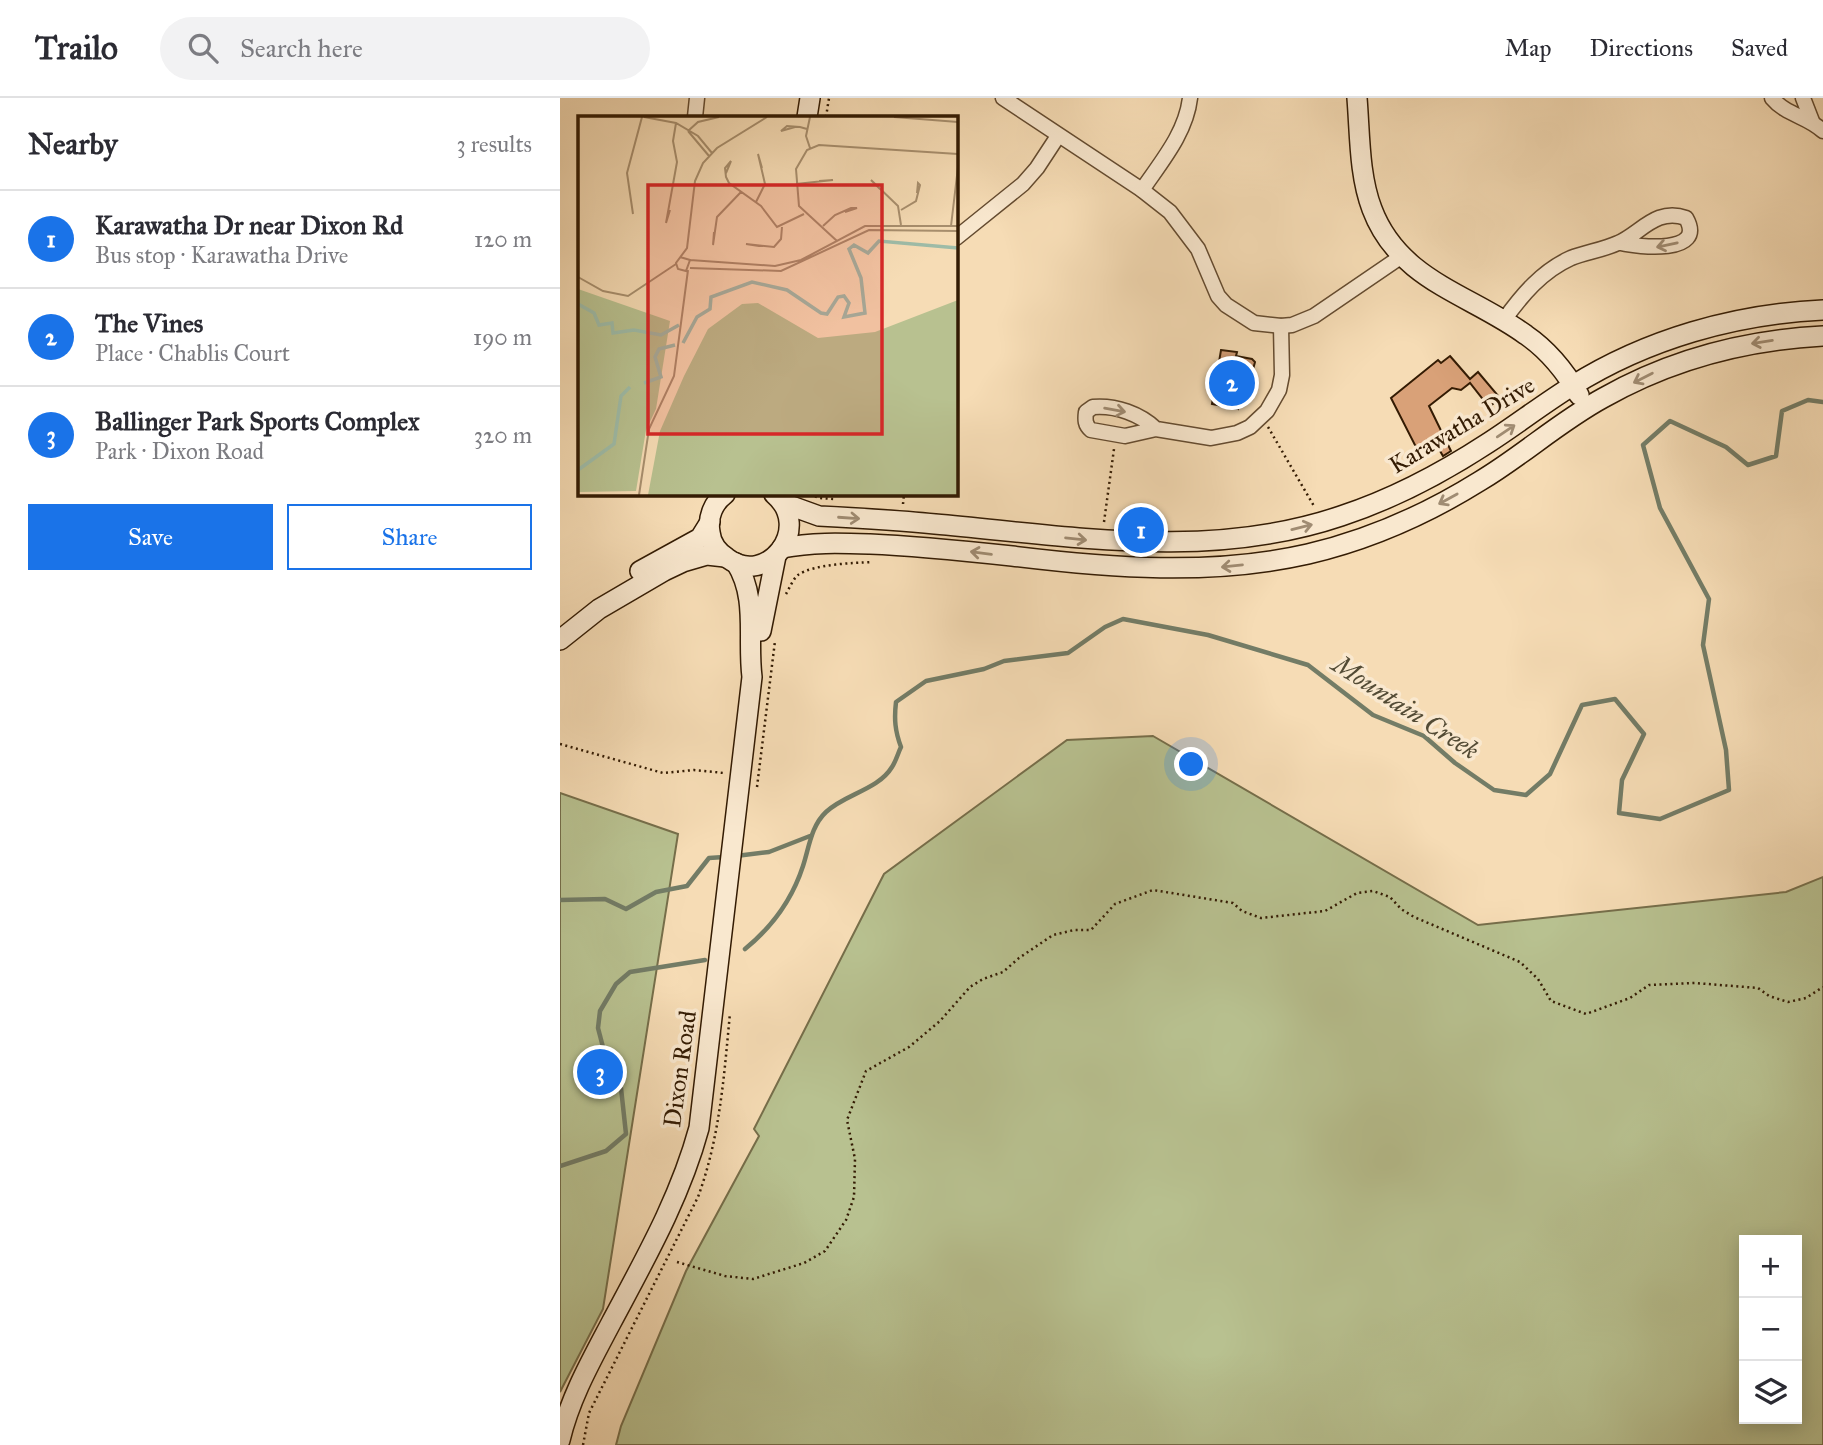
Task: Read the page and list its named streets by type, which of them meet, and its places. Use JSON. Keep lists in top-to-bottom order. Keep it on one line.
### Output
{"streets":{"main road":["Karawatha Drive","Dixon Road"]},"crossings":[["Karawatha Drive","Dixon Road"]],"water":["Mountain Creek"],"page":{"header":"Trailo","search":"Search here","nav":["Map","Directions","Saved"],"heading":["Nearby","3 results"],"list":[{"mark":"1","name":"Karawatha Dr near Dixon Rd","note":"Bus stop · Karawatha Drive","value":"120 m"},{"mark":"2","name":"The Vines","note":"Place · Chablis Court","value":"190 m"},{"mark":"3","name":"Ballinger Park Sports Complex","note":"Park · Dixon Road","value":"320 m"}],"pins":["2","1","3"],"buttons":["Save","Share"],"map_buttons":["+","−"]}}
